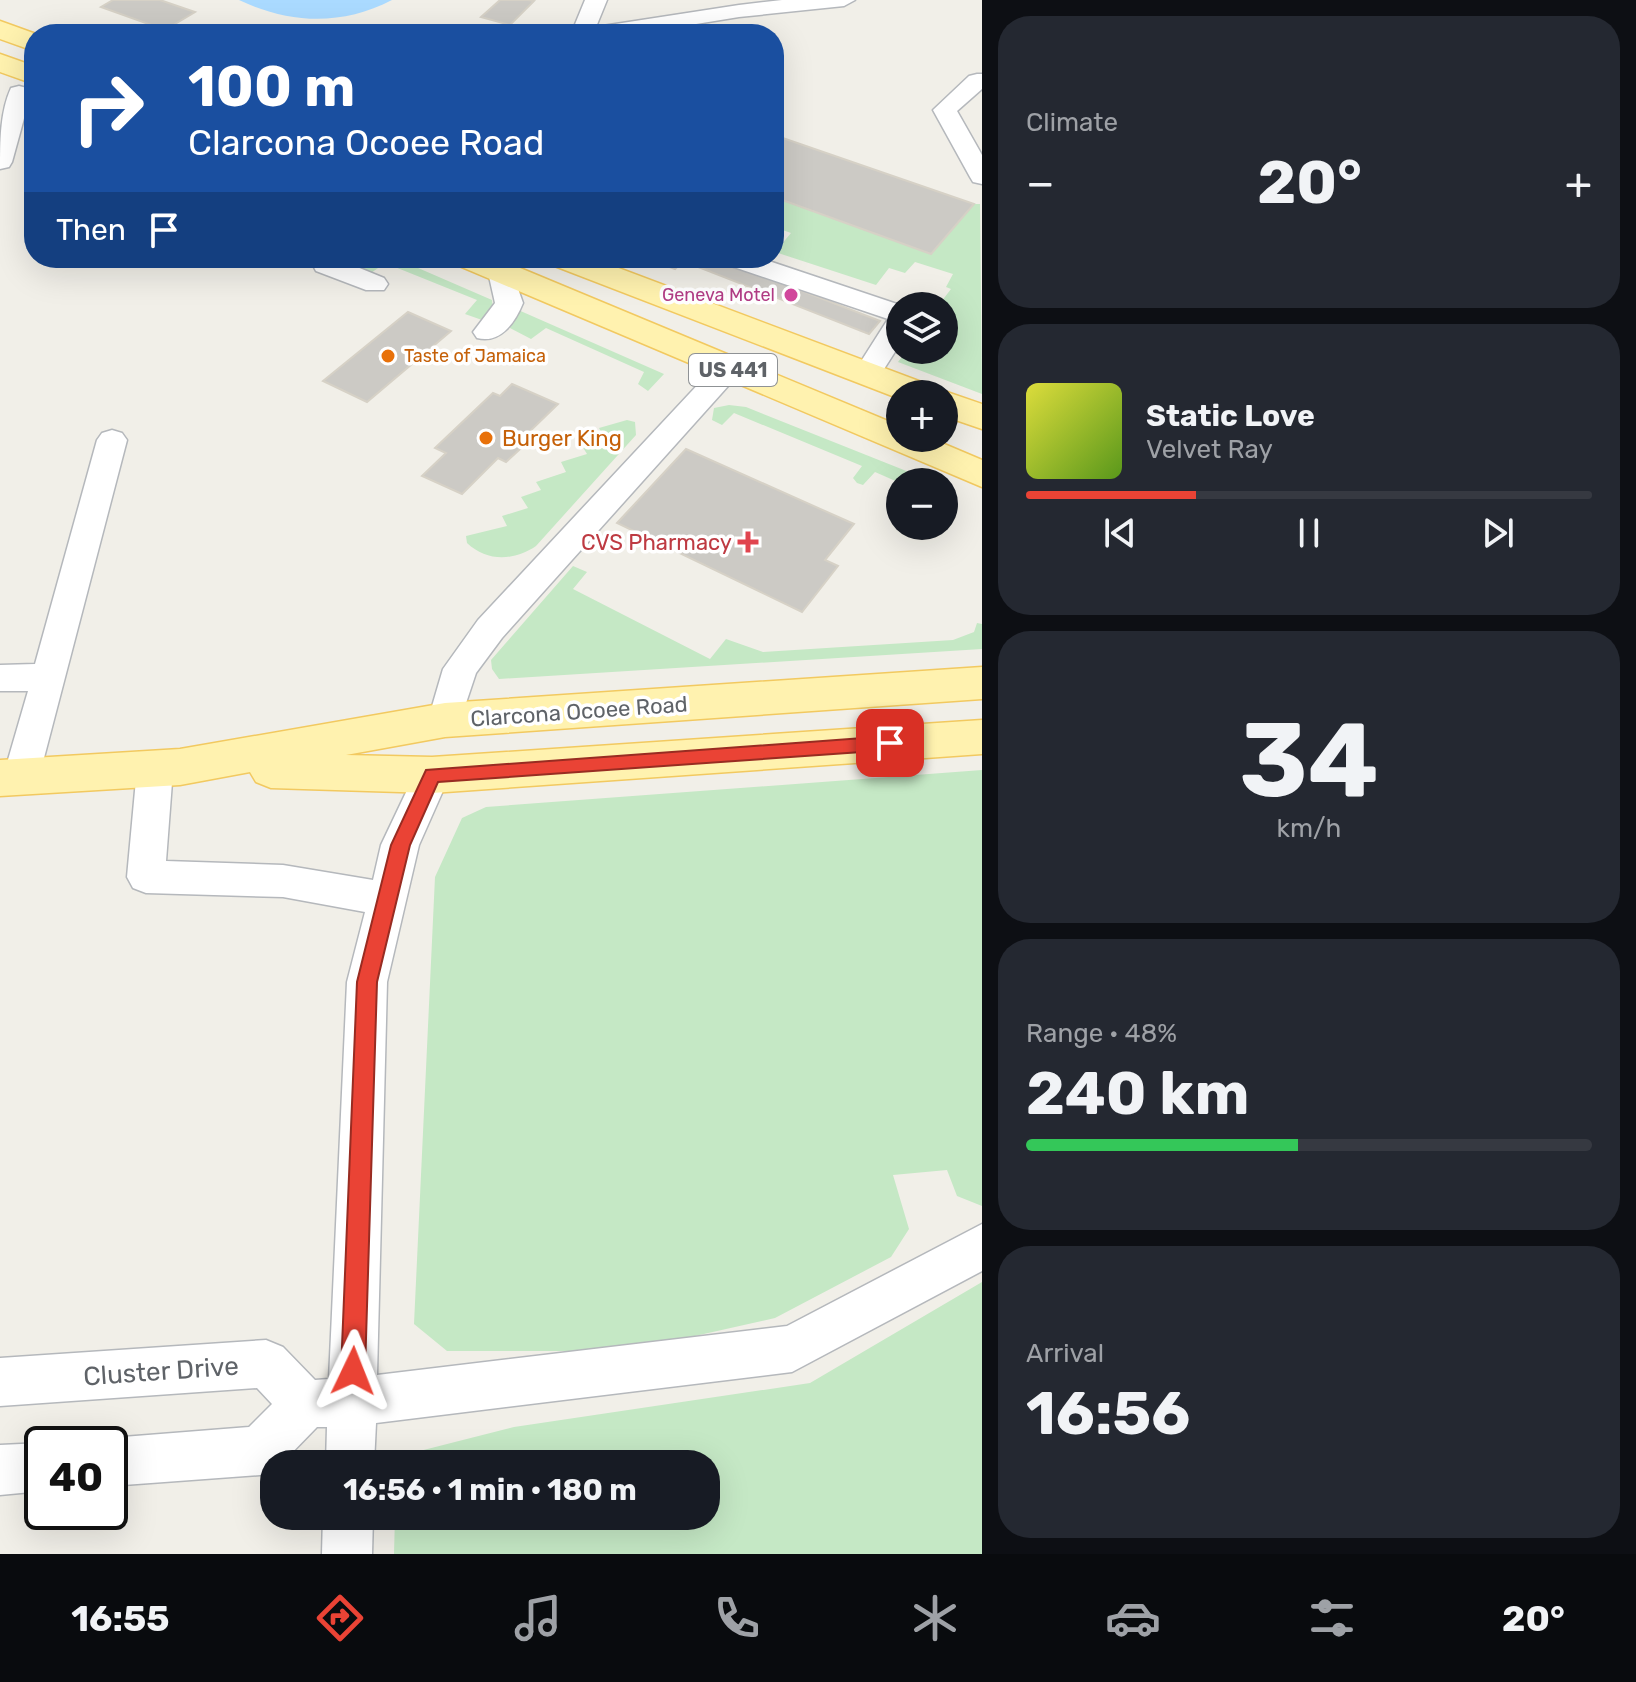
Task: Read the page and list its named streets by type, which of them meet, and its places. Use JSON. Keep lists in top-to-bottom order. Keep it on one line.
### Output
{"streets":{"main road":["US 441","Clarcona Ocoee Road"],"street":["Cluster Drive"]},"places":{"other":["Geneva Motel","Taste of Jamaica","Burger King"],"health":["CVS Pharmacy"]},"page":{"tile":["Climate",["34","km/h"],["Range · 48%","240 km"],["Arrival","16:56"]],"turn":["100 m","Clarcona Ocoee Road"],"heat":["−","20°","+"],"then":"Then","map_buttons":["+","−"],"song":["Static Love","Velvet Ray"],"limit":"40","trip":"16:56 · 1 min · 180 m","tabs":["16:55","20°"]}}
